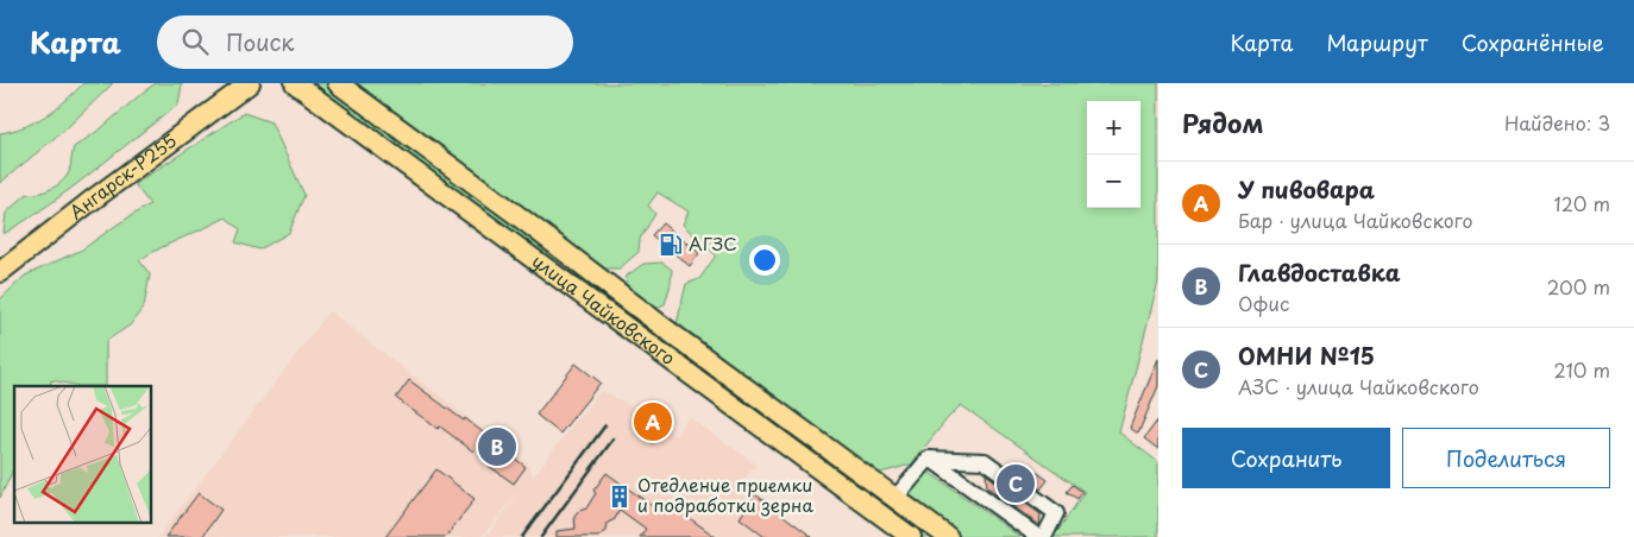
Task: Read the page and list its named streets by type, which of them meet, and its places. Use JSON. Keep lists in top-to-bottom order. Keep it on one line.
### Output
{"streets":{"main road":["Ангарск-Р255","улица Чайковского"]},"places":{"fuel station":["АГЗС"],"building":["Отедление приемки и подработки зерна"]},"page":{"header":"Карта","search":"Поиск","nav":["Карта","Маршрут","Сохранённые"],"heading":["Рядом","Найдено: 3"],"map_buttons":["+","−"],"list":[{"mark":"A","name":"У пивовара","note":"Бар · улица Чайковского","value":"120 m"},{"mark":"B","name":"Главдоставка","note":"Офис","value":"200 m"},{"mark":"C","name":"ОМНИ №15","note":"АЗС · улица Чайковского","value":"210 m"}],"pins":["A","B","C"],"buttons":["Сохранить","Поделиться"]}}
